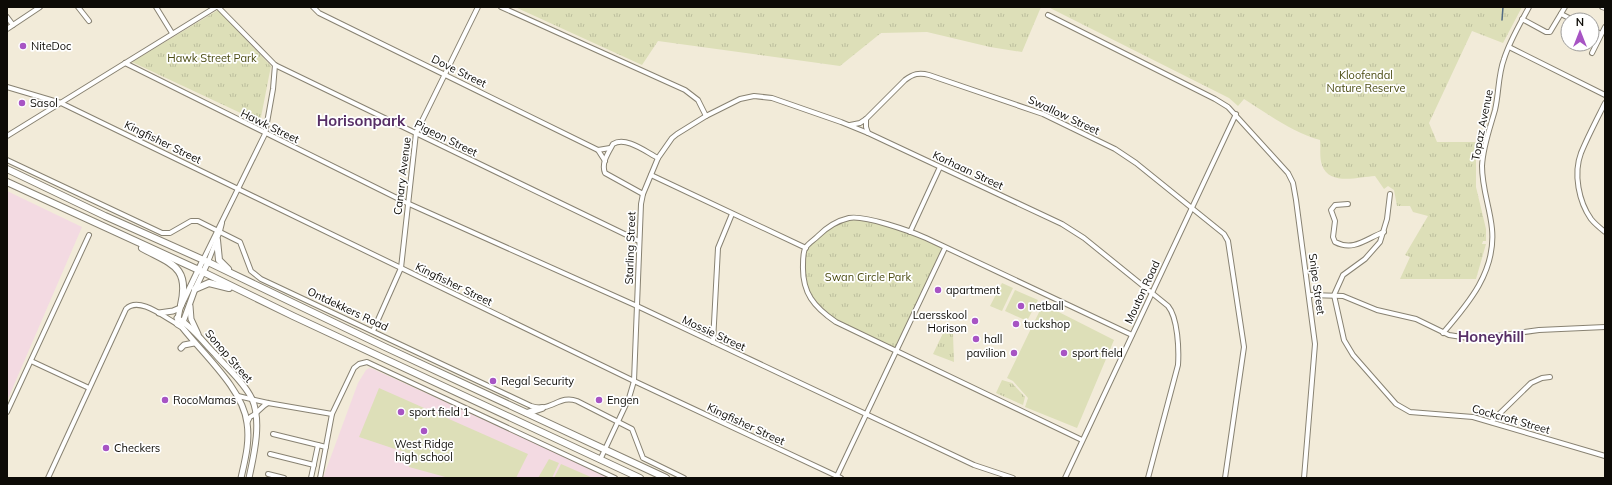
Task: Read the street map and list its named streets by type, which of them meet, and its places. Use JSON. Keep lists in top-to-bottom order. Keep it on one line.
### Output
{"streets":{"main road":["Ontdekkers Road"],"street":["Dove Street","Swallow Street","Topaz Avenue","Hawk Street","Pigeon Street","Kingfisher Street","Korhaan Street","Canary Avenue","Starling Street","Snipe Street","Mouton Road","Mossie Street","Sonop Street","Cockcroft Street"]},"crossings":[["Dove Street","Canary Avenue"],["Dove Street","Starling Street"],["Swallow Street","Mouton Road"],["Hawk Street","Canary Avenue"],["Hawk Street","Mossie Street"],["Pigeon Street","Canary Avenue"],["Pigeon Street","Starling Street"],["Kingfisher Street","Canary Avenue"],["Kingfisher Street","Starling Street"],["Korhaan Street","Starling Street"],["Korhaan Street","Mouton Road"],["Canary Avenue","Ontdekkers Road"],["Canary Avenue","Mossie Street"],["Starling Street","Ontdekkers Road"],["Starling Street","Mossie Street"],["Snipe Street","Mouton Road"]],"districts":["Horisonpark","Honeyhill"],"parks":["Hawk Street Park","Kloofendal Nature Reserve","Swan Circle Park"],"places":["NiteDoc","Sasol","apartment","netball","Laersskool Horison","tuckshop","hall","pavilion","sport field","Regal Security","RocoMamas","Engen","sport field 1","West Ridge high school","Checkers"],"north":"top"}
